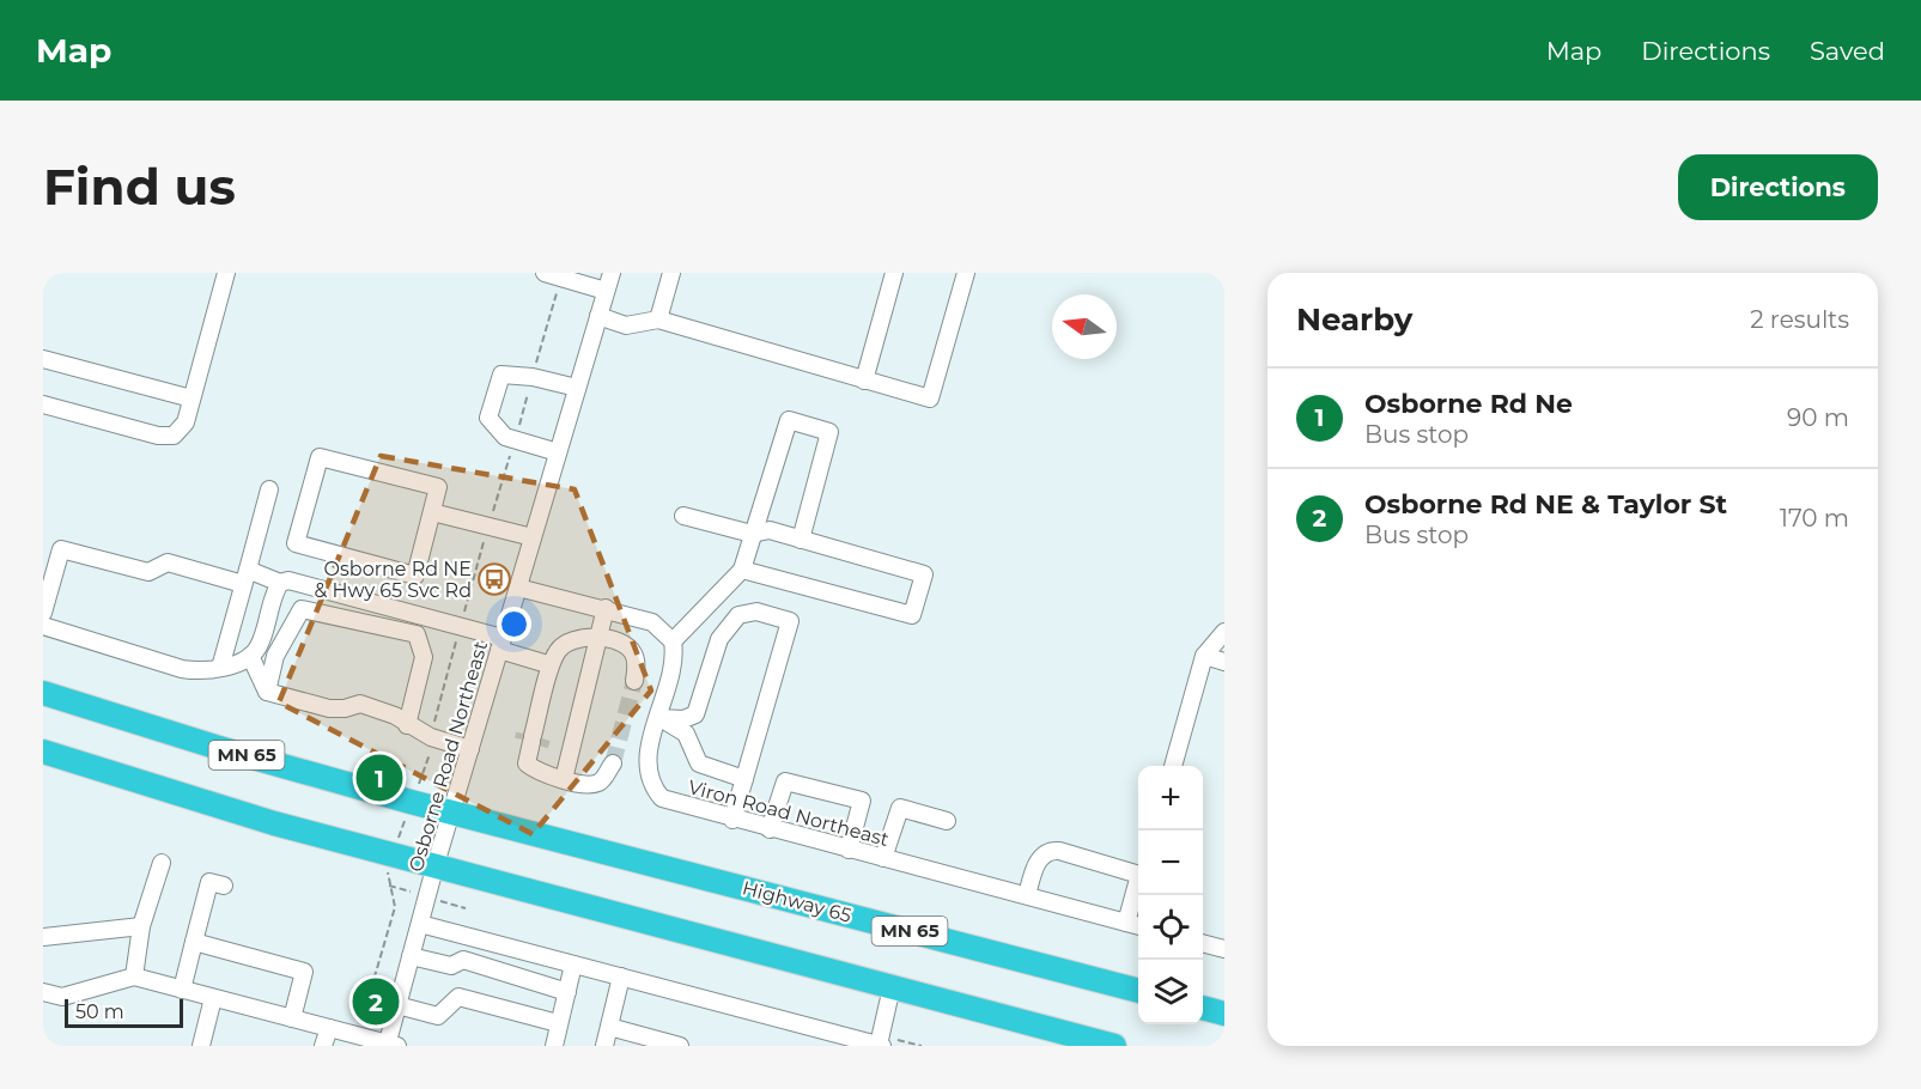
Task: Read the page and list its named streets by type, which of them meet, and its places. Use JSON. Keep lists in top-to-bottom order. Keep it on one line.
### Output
{"streets":{"highway":["MN 65","Highway 65"],"street":["Osborne Road Northeast","Viron Road Northeast"]},"crossings":[["MN 65","Osborne Road Northeast"],["MN 65","Highway 65"],["Osborne Road Northeast","Highway 65"]],"places":{"bus stop":["Osborne Rd NE & Hwy 65 Svc Rd"]},"scale_bar":"50 m","north":"left","page":{"header":"Map","nav":["Map","Directions","Saved"],"buttons":"Directions","title":"Find us","heading":["Nearby","2 results"],"list":[{"mark":"1","name":"Osborne Rd Ne","note":"Bus stop","value":"90 m"},{"mark":"2","name":"Osborne Rd NE & Taylor St","note":"Bus stop","value":"170 m"}],"pins":["1","2"],"map_buttons":["+","−"],"scale":"50 m"}}
